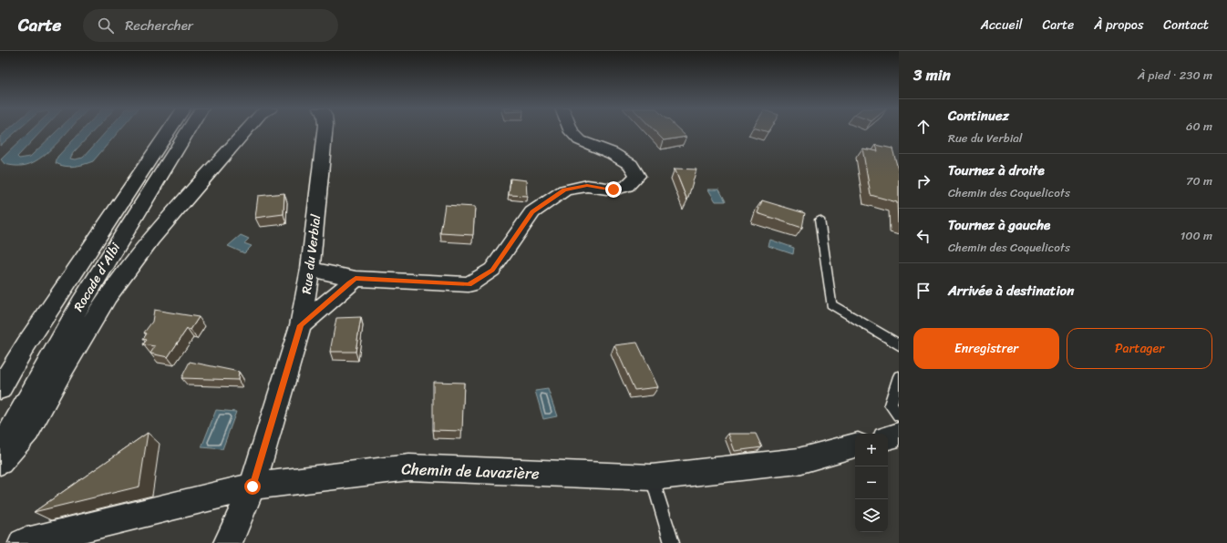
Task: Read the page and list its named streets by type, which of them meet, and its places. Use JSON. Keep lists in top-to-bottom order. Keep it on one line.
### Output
{"streets":{"main road":["Rue du Verbial","Rocade d'Albi","Chemin de Lavazière"]},"crossings":[["Rue du Verbial","Chemin de Lavazière"]],"page":{"header":"Carte","search":"Rechercher","nav":["Accueil","Carte","À propos","Contact"],"heading":["3 min","À pied · 230 m"],"list":[["Continuez","Rue du Verbial","60 m"],["Tournez à droite","Chemin des Coquelicots","70 m"],["Tournez à gauche","Chemin des Coquelicots","100 m"],"Arrivée à destination"],"buttons":["Enregistrer","Partager"],"map_buttons":["+","−"]}}
